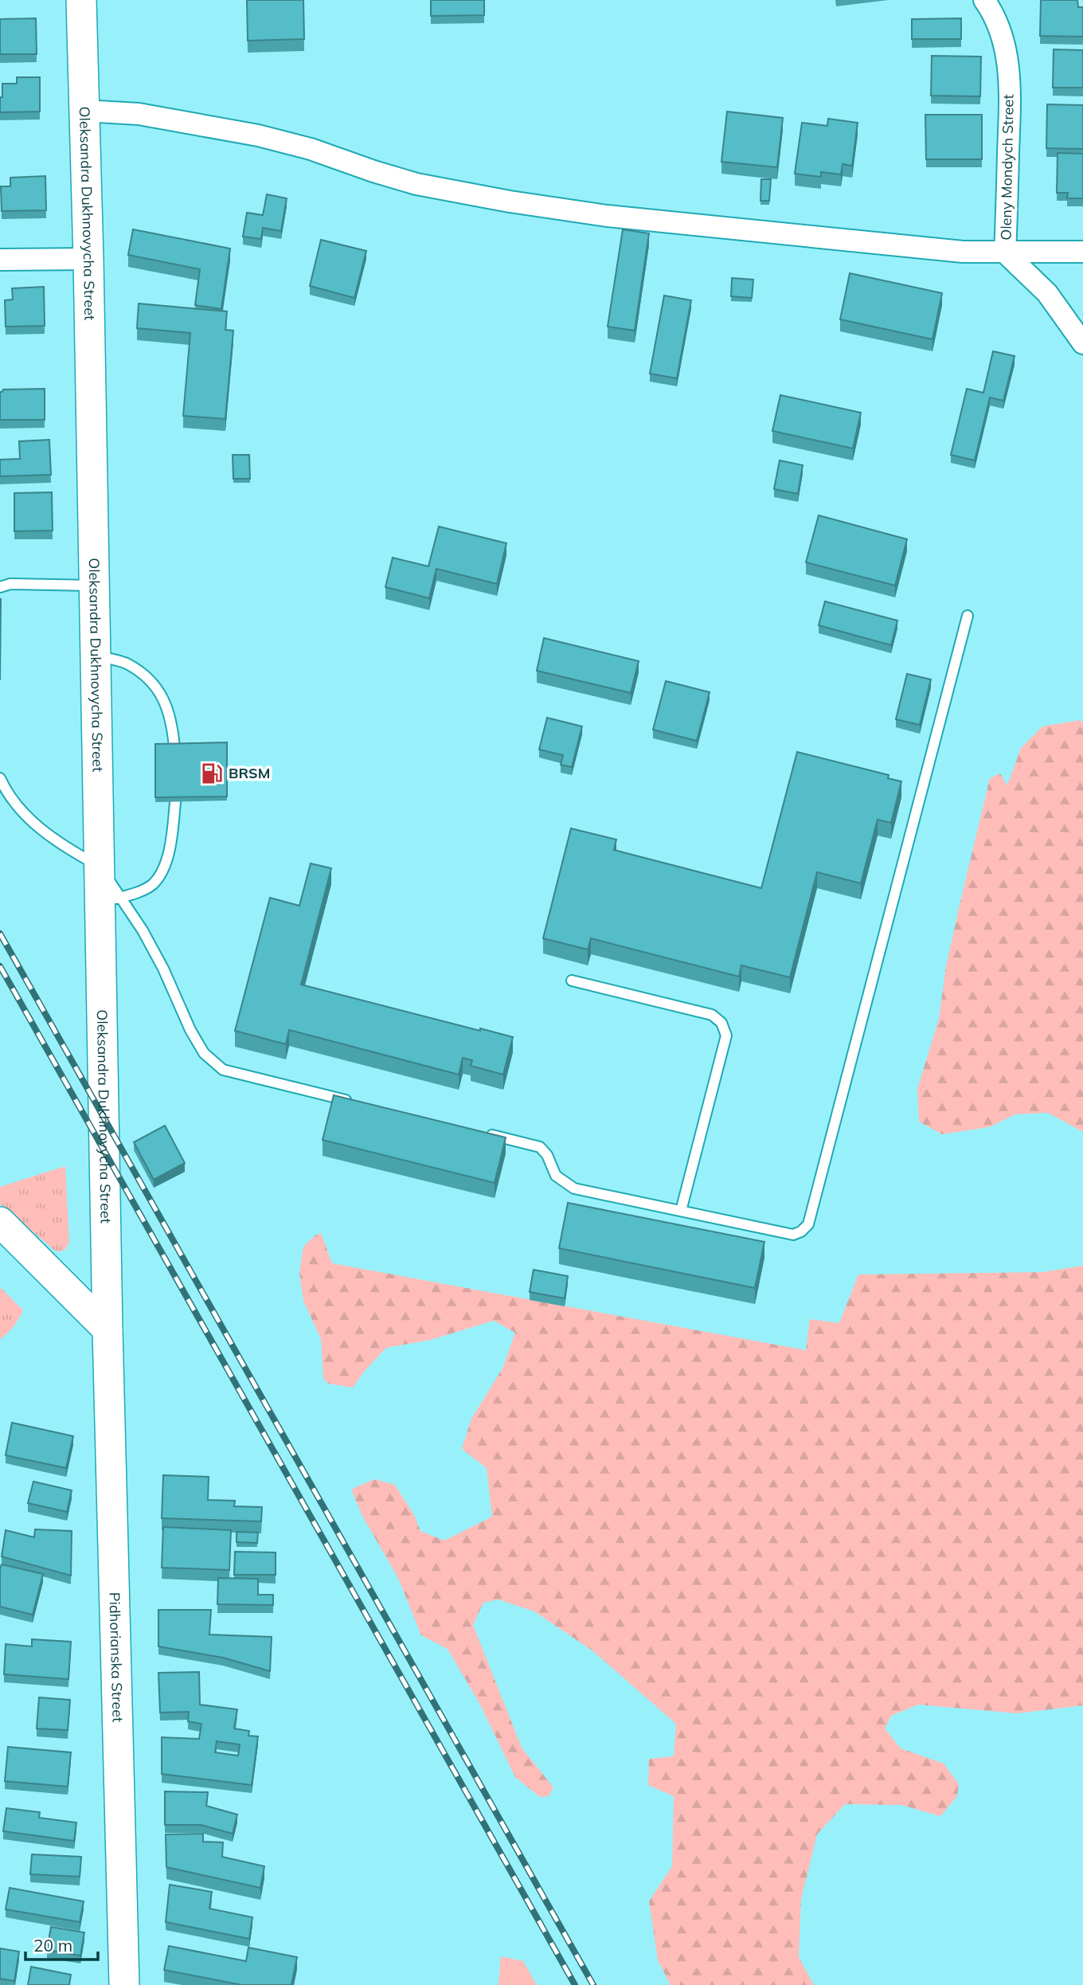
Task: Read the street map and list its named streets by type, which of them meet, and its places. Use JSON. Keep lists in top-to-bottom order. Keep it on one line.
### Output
{"streets":{"main road":["Oleksandra Dukhnovycha Street","Pidhorianska Street"],"street":["Oleny Mondych Street"]},"crossings":[["Oleksandra Dukhnovycha Street","Pidhorianska Street"]],"places":{"fuel station":["BRSM"]},"scale_bar":"20 m"}
